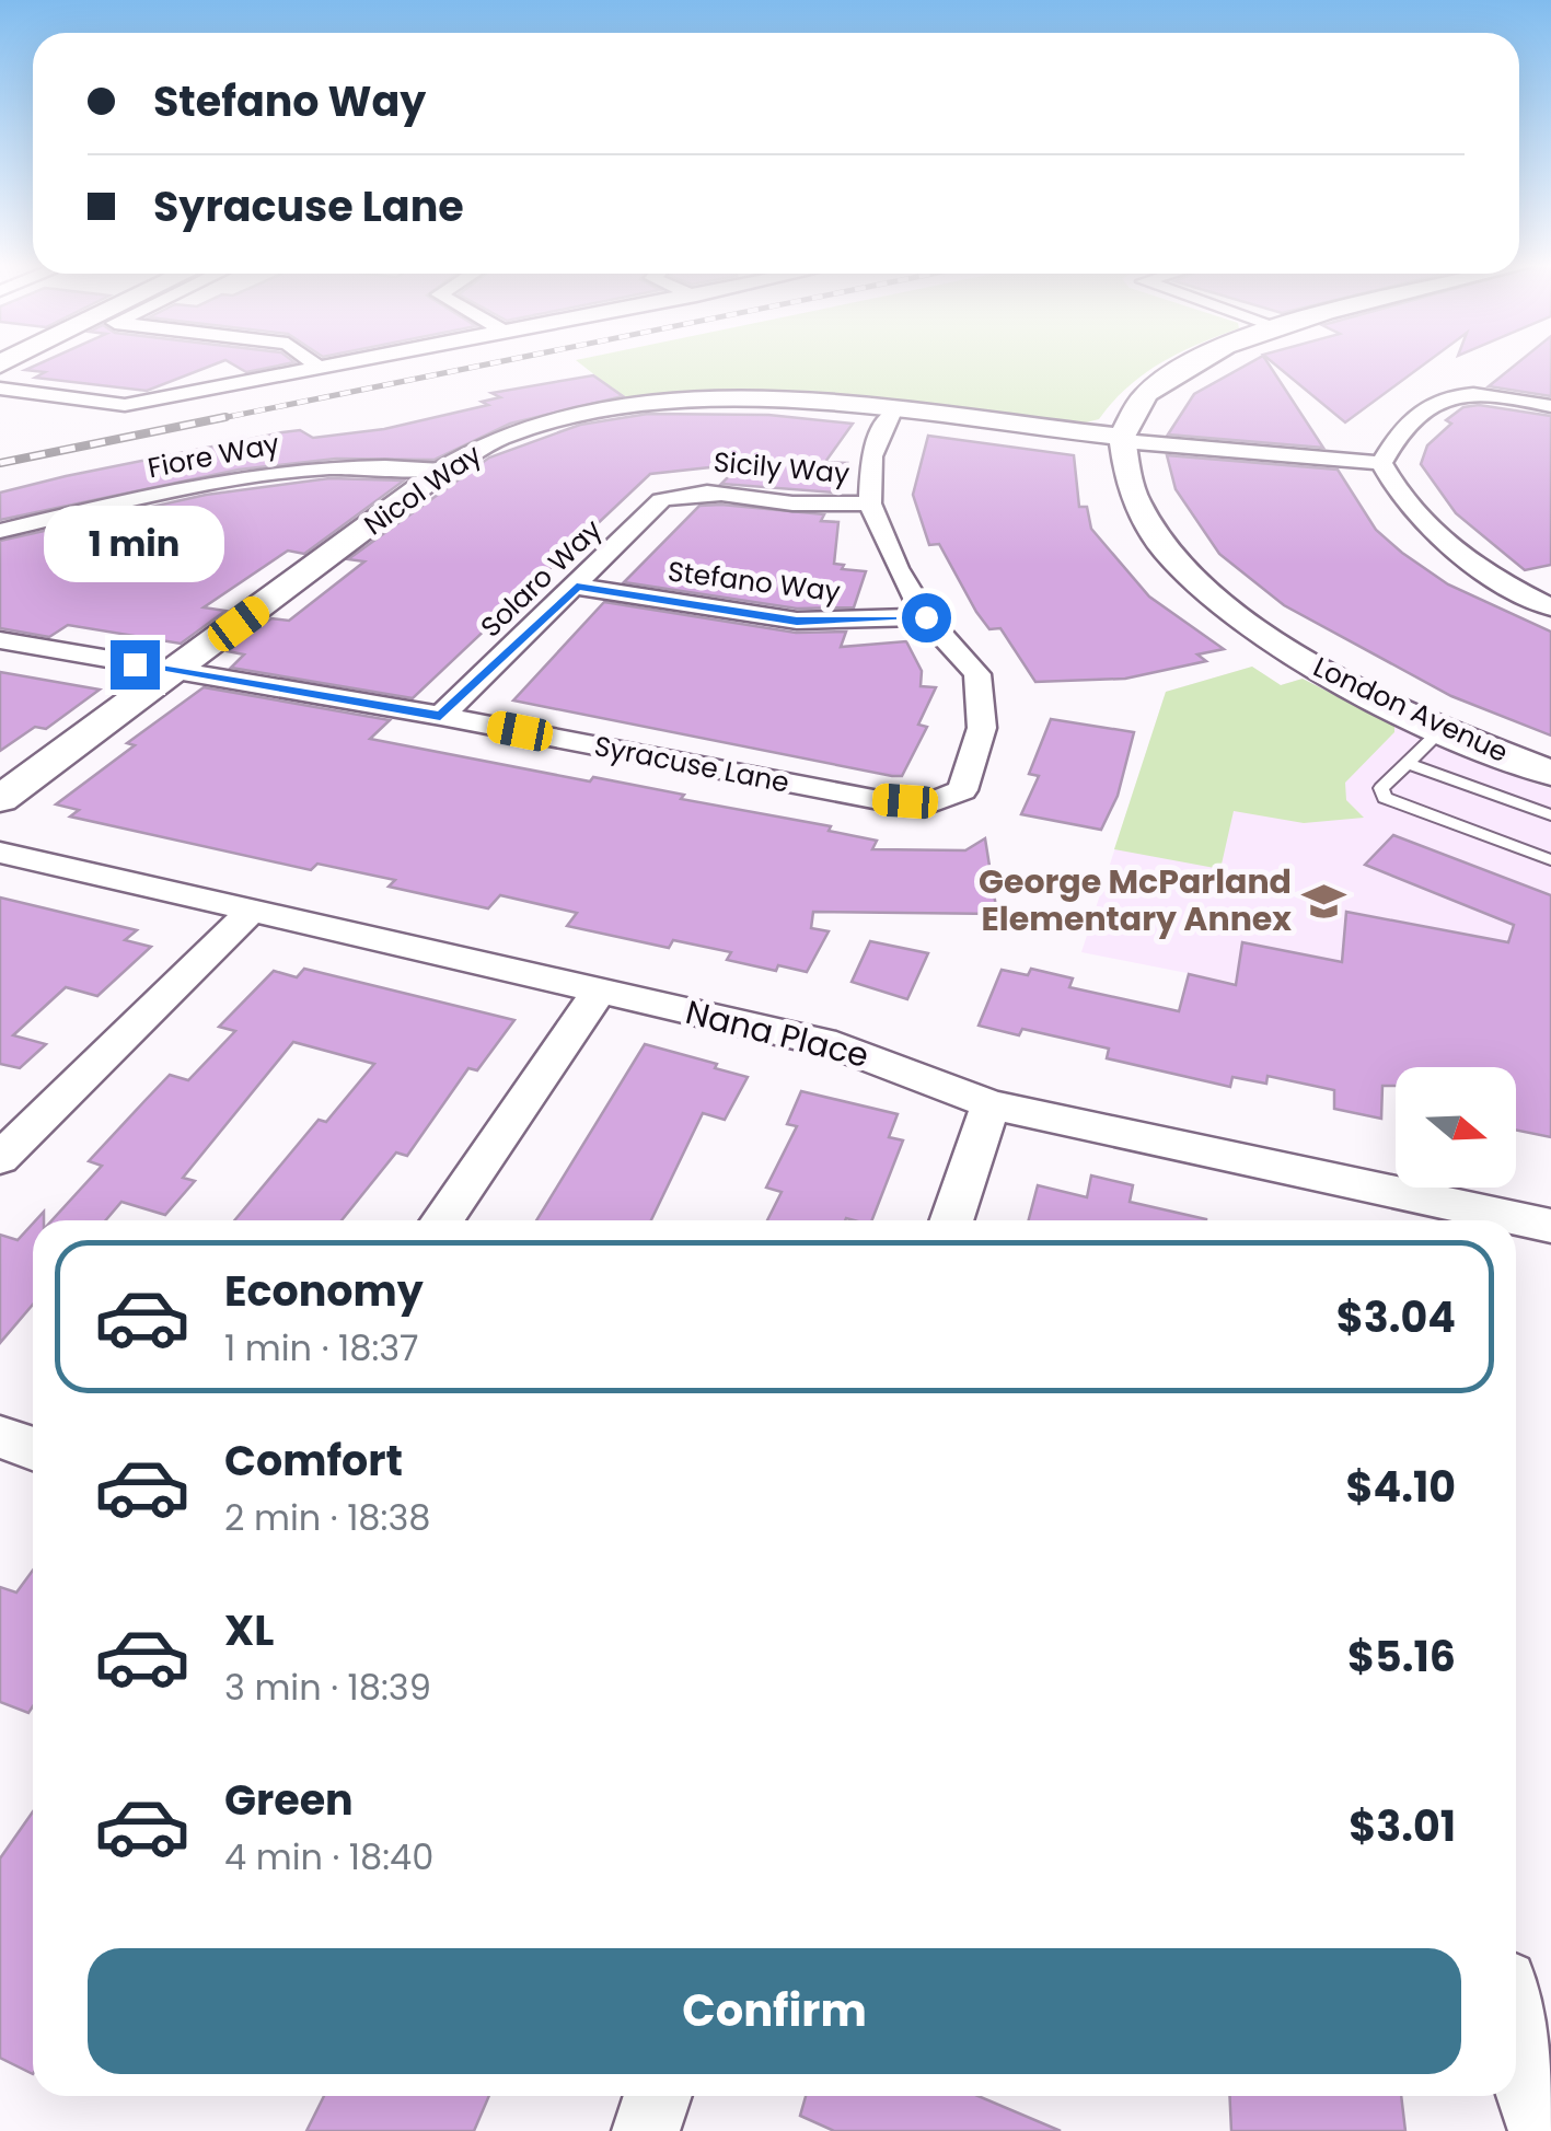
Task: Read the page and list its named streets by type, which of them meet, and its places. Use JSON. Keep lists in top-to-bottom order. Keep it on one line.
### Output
{"streets":{"street":["Fiore Way","Sicily Way","Nicol Way","Solaro Way","Stefano Way","London Avenue","Syracuse Lane","Nana Place"]},"crossings":[["Fiore Way","Nicol Way"],["Sicily Way","Solaro Way"],["Nicol Way","London Avenue"],["Nicol Way","Syracuse Lane"],["Solaro Way","Stefano Way"],["Solaro Way","Syracuse Lane"],["Stefano Way","Syracuse Lane"]],"places":{"school or university":["George McParland Elementary Annex"]},"north":"right","page":{"banner":["Stefano Way","Syracuse Lane"],"bubble":"1 min","list":[{"name":"Economy","note":"1 min · 18:37","value":"$3.04"},{"name":"Comfort","note":"2 min · 18:38","value":"$4.10"},{"name":"XL","note":"3 min · 18:39","value":"$5.16"},{"name":"Green","note":"4 min · 18:40","value":"$3.01"}],"buttons":"Confirm"}}
